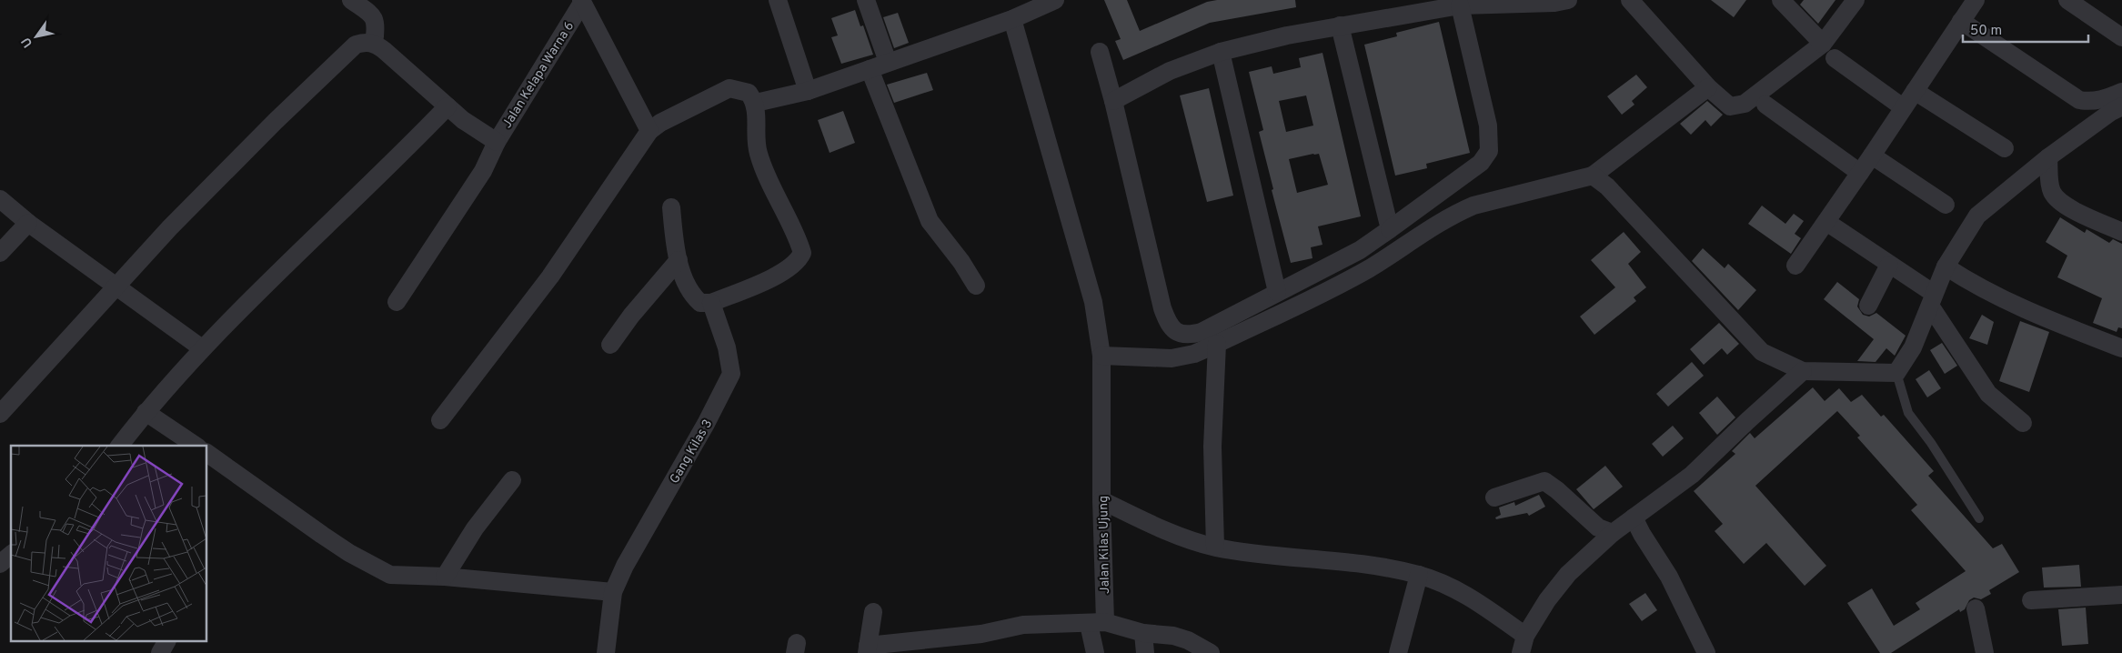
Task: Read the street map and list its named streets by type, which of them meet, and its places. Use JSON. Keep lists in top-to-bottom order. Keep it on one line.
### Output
{"streets":{"street":["Jalan Kelapa Warna 6","Gang Kilas 3","Jalan Kilas Ujung"]},"scale_bar":"50 m","north":"bottom left"}
